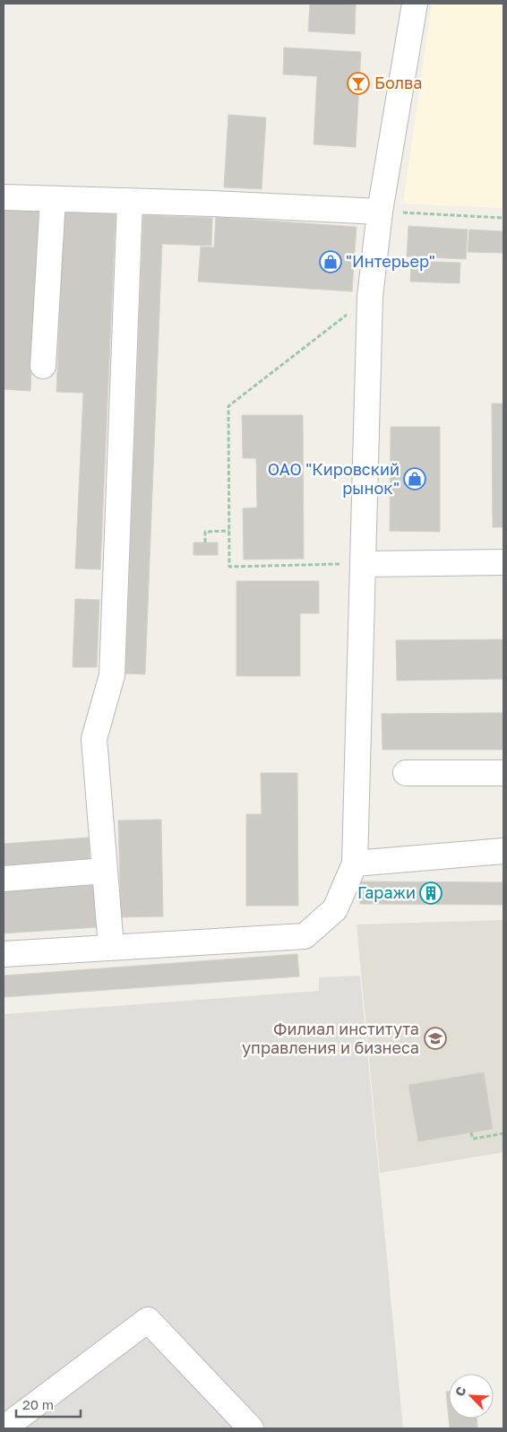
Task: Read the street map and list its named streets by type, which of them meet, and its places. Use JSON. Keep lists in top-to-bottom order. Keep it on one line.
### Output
{"places":{"bar":["Болва"],"shop":["\"Интерьер\"","ОАО \"Кировский рынок\""],"building":["Гаражи"],"school or university":["Филиал института управления и бизнеса"]},"scale_bar":"20 m","north":"top left"}
